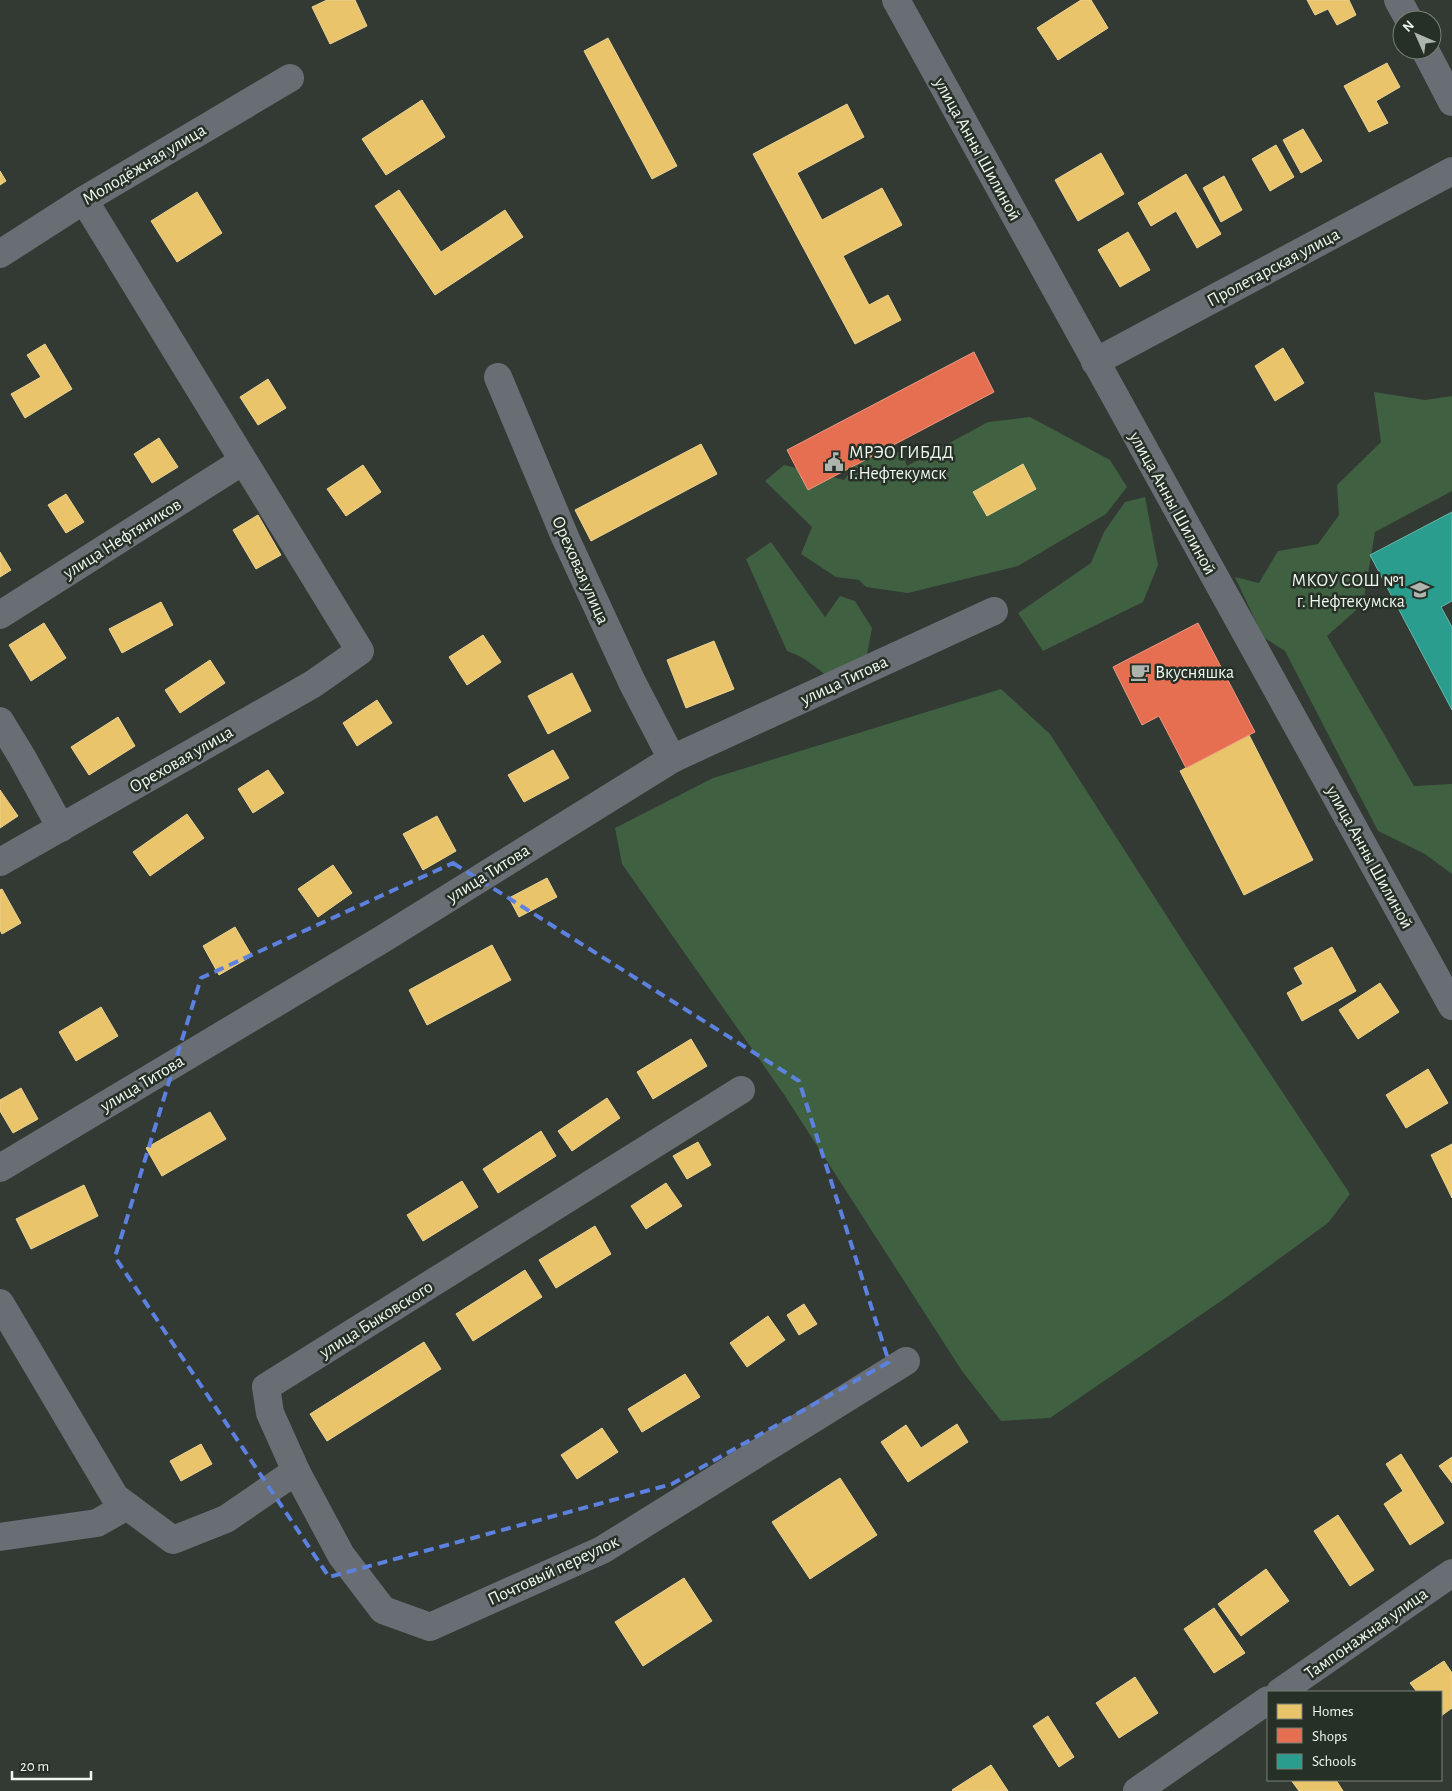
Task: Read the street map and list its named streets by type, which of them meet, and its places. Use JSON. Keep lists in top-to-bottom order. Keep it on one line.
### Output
{"streets":{"street":["улица Анны Шилиной","Молодёжная улица","Пролетарская улица","улица Нефтяников","Ореховая улица","улица Титова","улица Быковского","Почтовый переулок","Тампонажная улица"]},"crossings":[["улица Анны Шилиной","Пролетарская улица"],["улица Нефтяников","Ореховая улица"],["Ореховая улица","улица Титова"],["улица Быковского","Почтовый переулок"]],"places":{"public building":["МРЭО ГИБДД г.Нефтекумск"],"school or university":["МКОУ СОШ №1 г. Нефтекумска"],"cafe":["Вкусняшка"]},"legend":["Homes","Shops","Schools"],"scale_bar":"20 m","north":"top left"}
